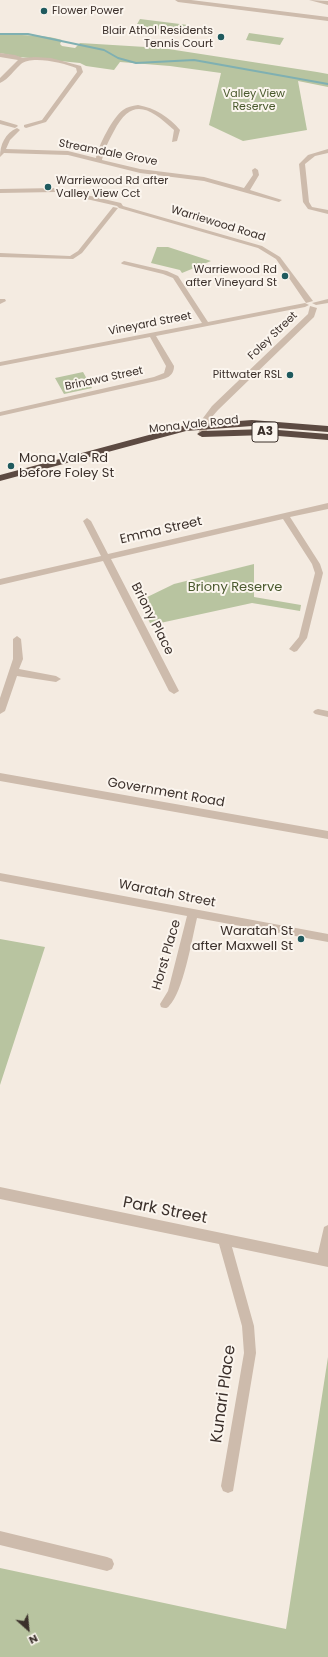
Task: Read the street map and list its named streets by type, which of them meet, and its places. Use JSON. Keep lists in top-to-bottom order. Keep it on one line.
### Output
{"streets":{"highway":["Mona Vale Road","A3"],"street":["Streamdale Grove","Warriewood Road","Vineyard Street","Foley Street","Brinawa Street","Emma Street","Briony Place","Government Road","Waratah Street","Horst Place","Park Street","Kunari Place"]},"crossings":[["Warriewood Road","Vineyard Street"],["Warriewood Road","Foley Street"],["Vineyard Street","Foley Street"],["Vineyard Street","Brinawa Street"],["Foley Street","Mona Vale Road"],["Emma Street","Briony Place"],["Waratah Street","Horst Place"],["Park Street","Kunari Place"]],"parks":["Valley View Reserve","Briony Reserve"],"places":["Flower Power","Blair Athol Residents Tennis Court","Warriewood Rd after Valley View Cct","Warriewood Rd after Vineyard St","Pittwater RSL","Mona Vale Rd before Foley St","Waratah St after Maxwell St"],"north":"bottom right"}
